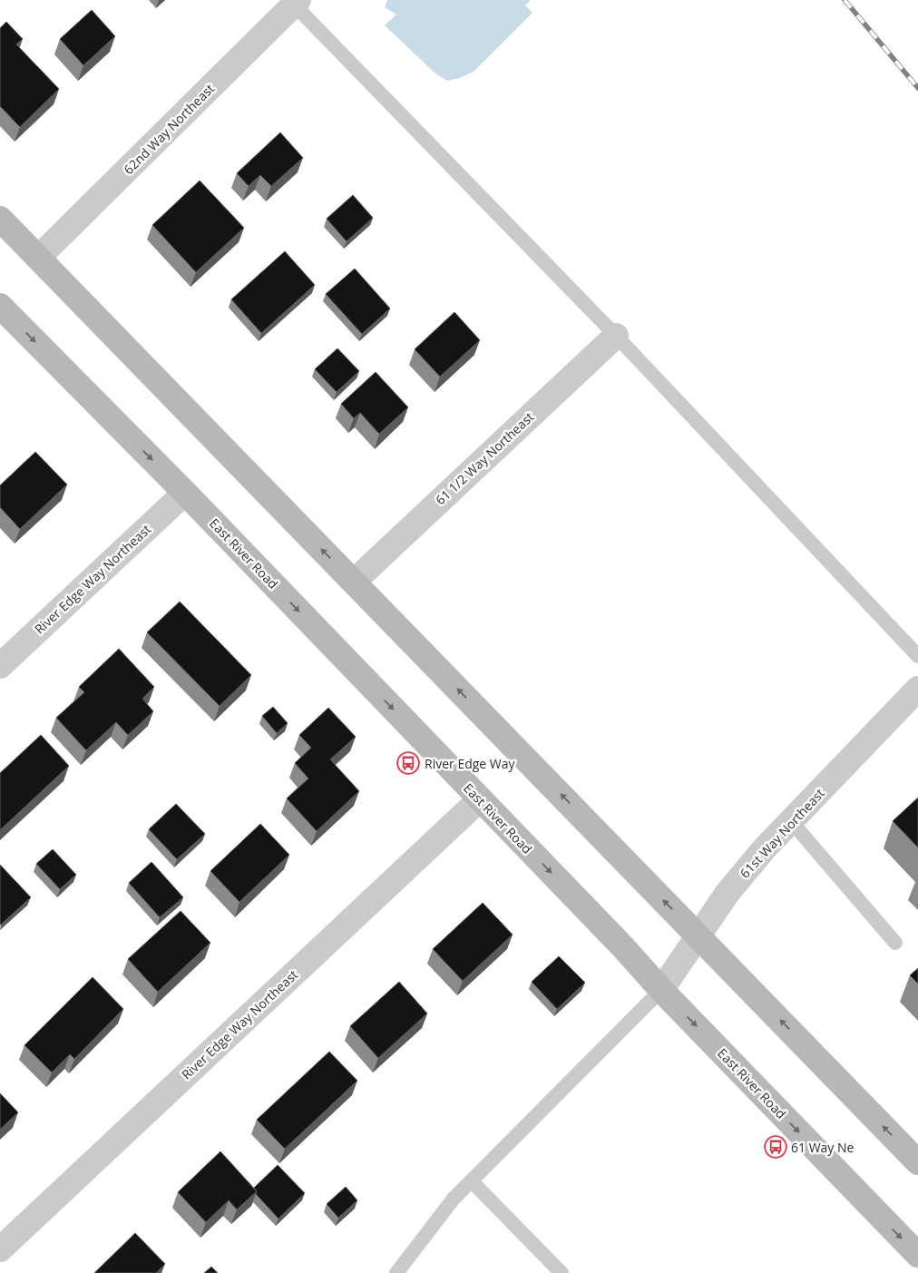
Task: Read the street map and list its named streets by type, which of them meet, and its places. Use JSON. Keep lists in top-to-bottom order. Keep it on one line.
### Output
{"streets":{"main road":["East River Road"],"street":["62nd Way Northeast","61 1/2 Way Northeast","River Edge Way Northeast","61st Way Northeast"]},"crossings":[["East River Road","River Edge Way Northeast"],["East River Road","61st Way Northeast"]],"places":{"bus stop":["River Edge Way","61 Way Ne"]}}
